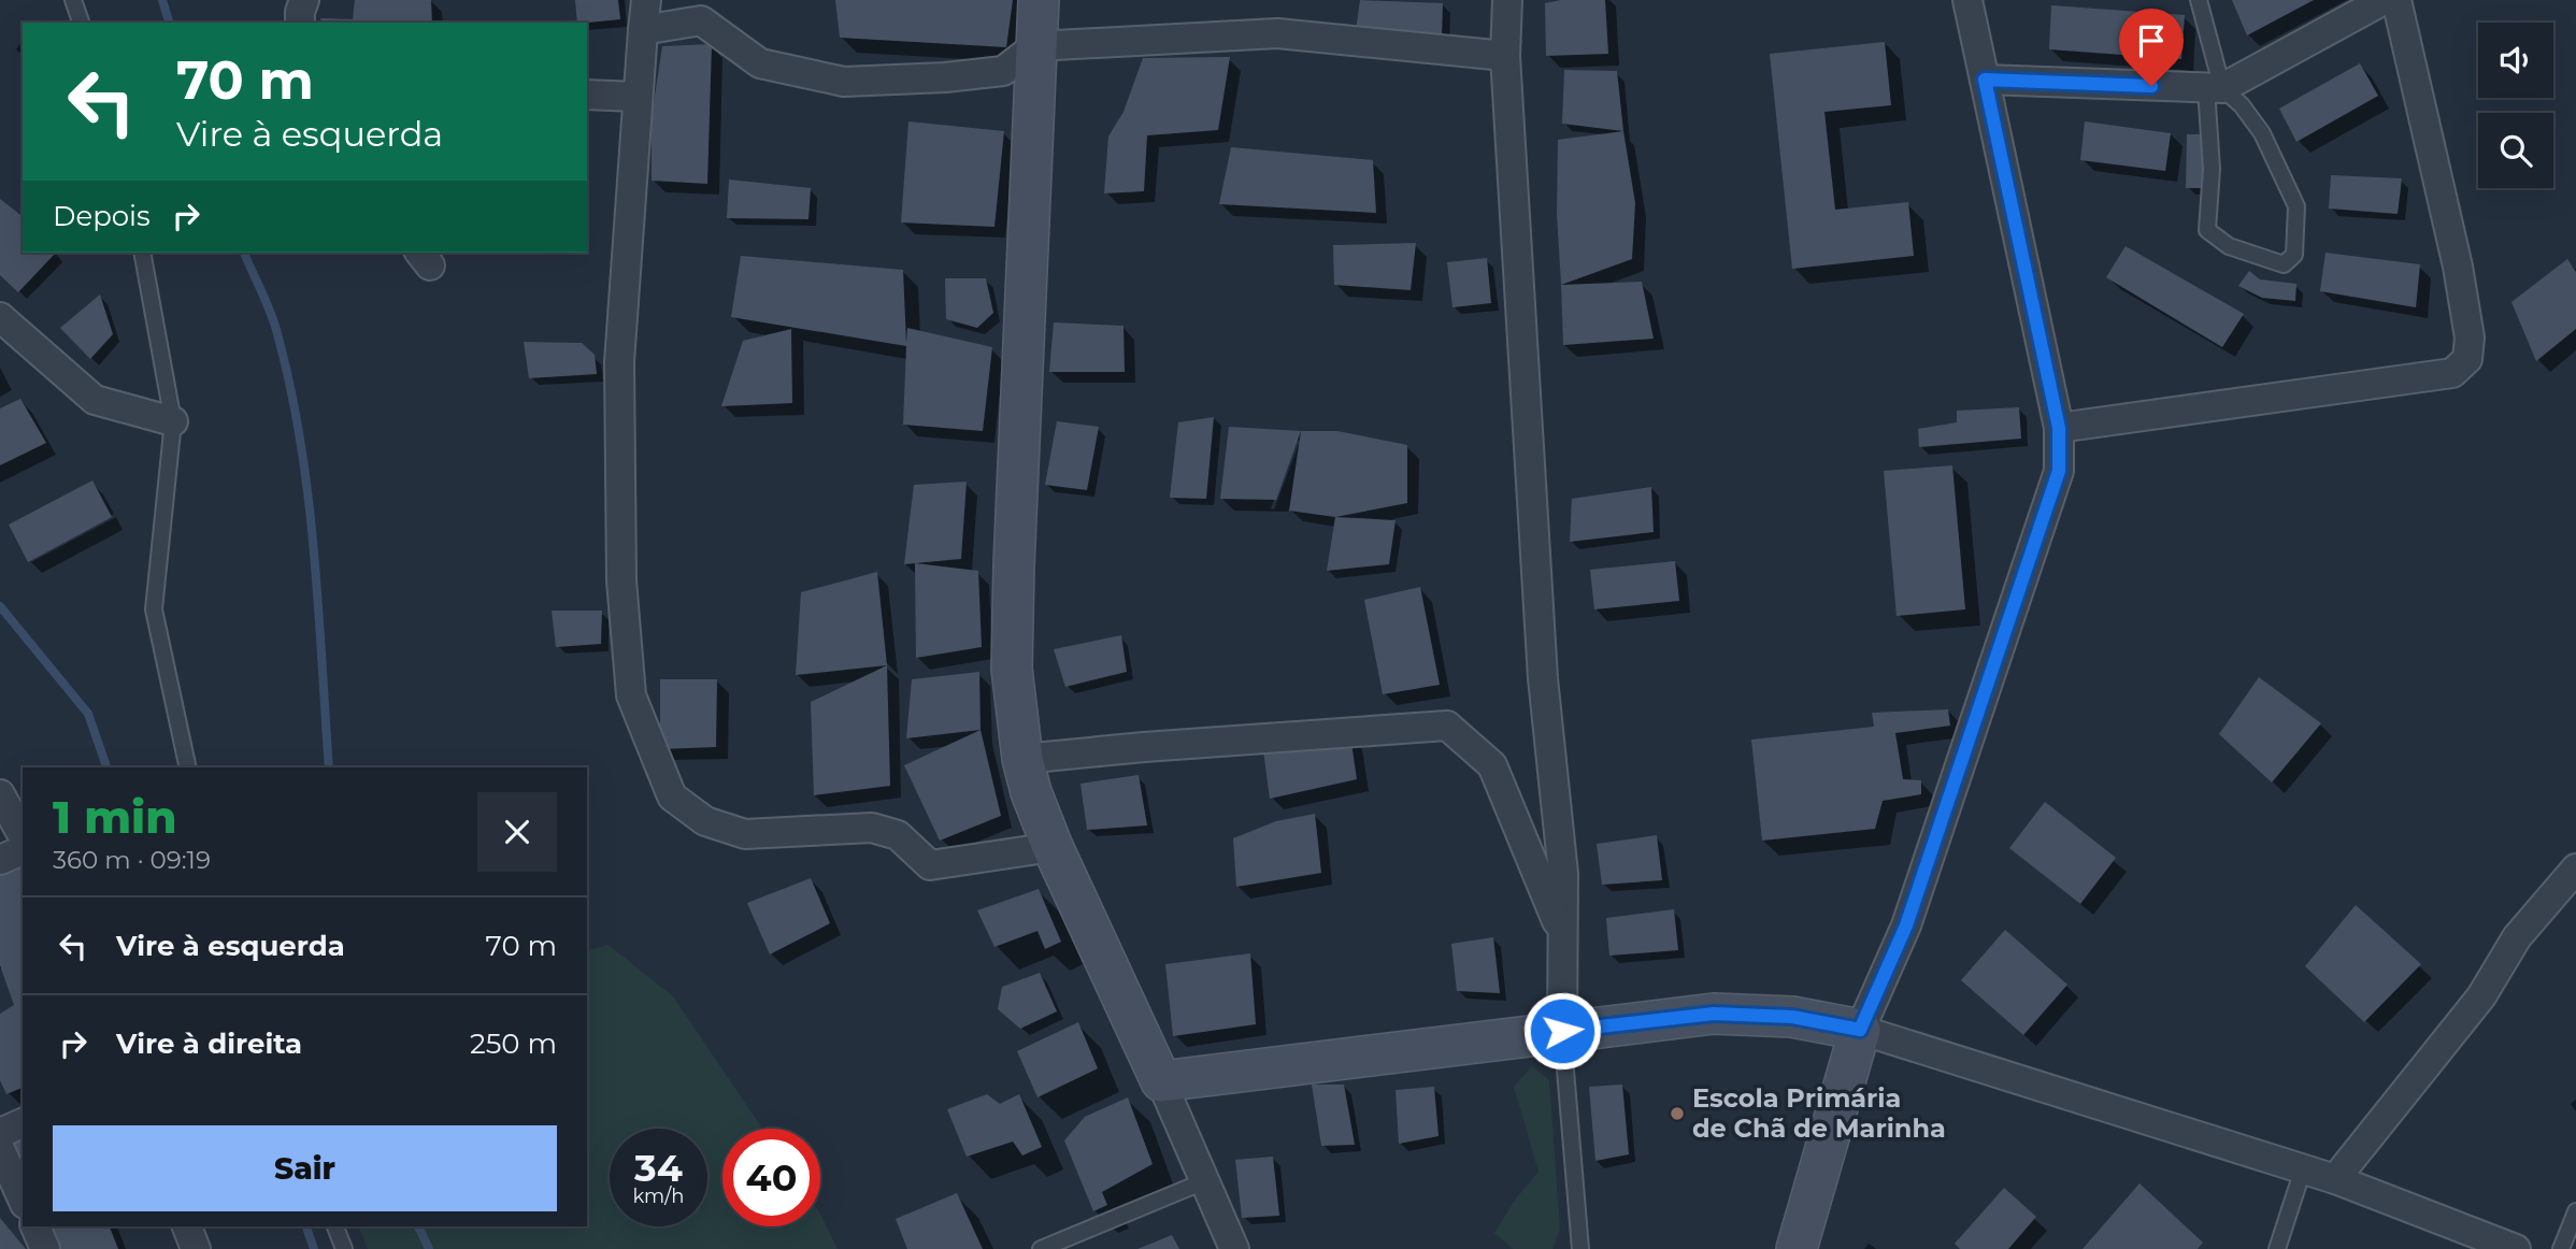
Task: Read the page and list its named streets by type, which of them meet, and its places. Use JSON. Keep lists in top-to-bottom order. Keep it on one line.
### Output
{"places":["Escola Primária de Chã de Marinha"],"page":{"turn":["70 m","Vire à esquerda"],"then":"Depois","heading":["1 min","360 m · 09:19"],"list":[{"name":"Vire à esquerda","value":"70 m"},{"name":"Vire à direita","value":"250 m"}],"buttons":"Sair","speed":"34 km/h","limit":"40"}}
